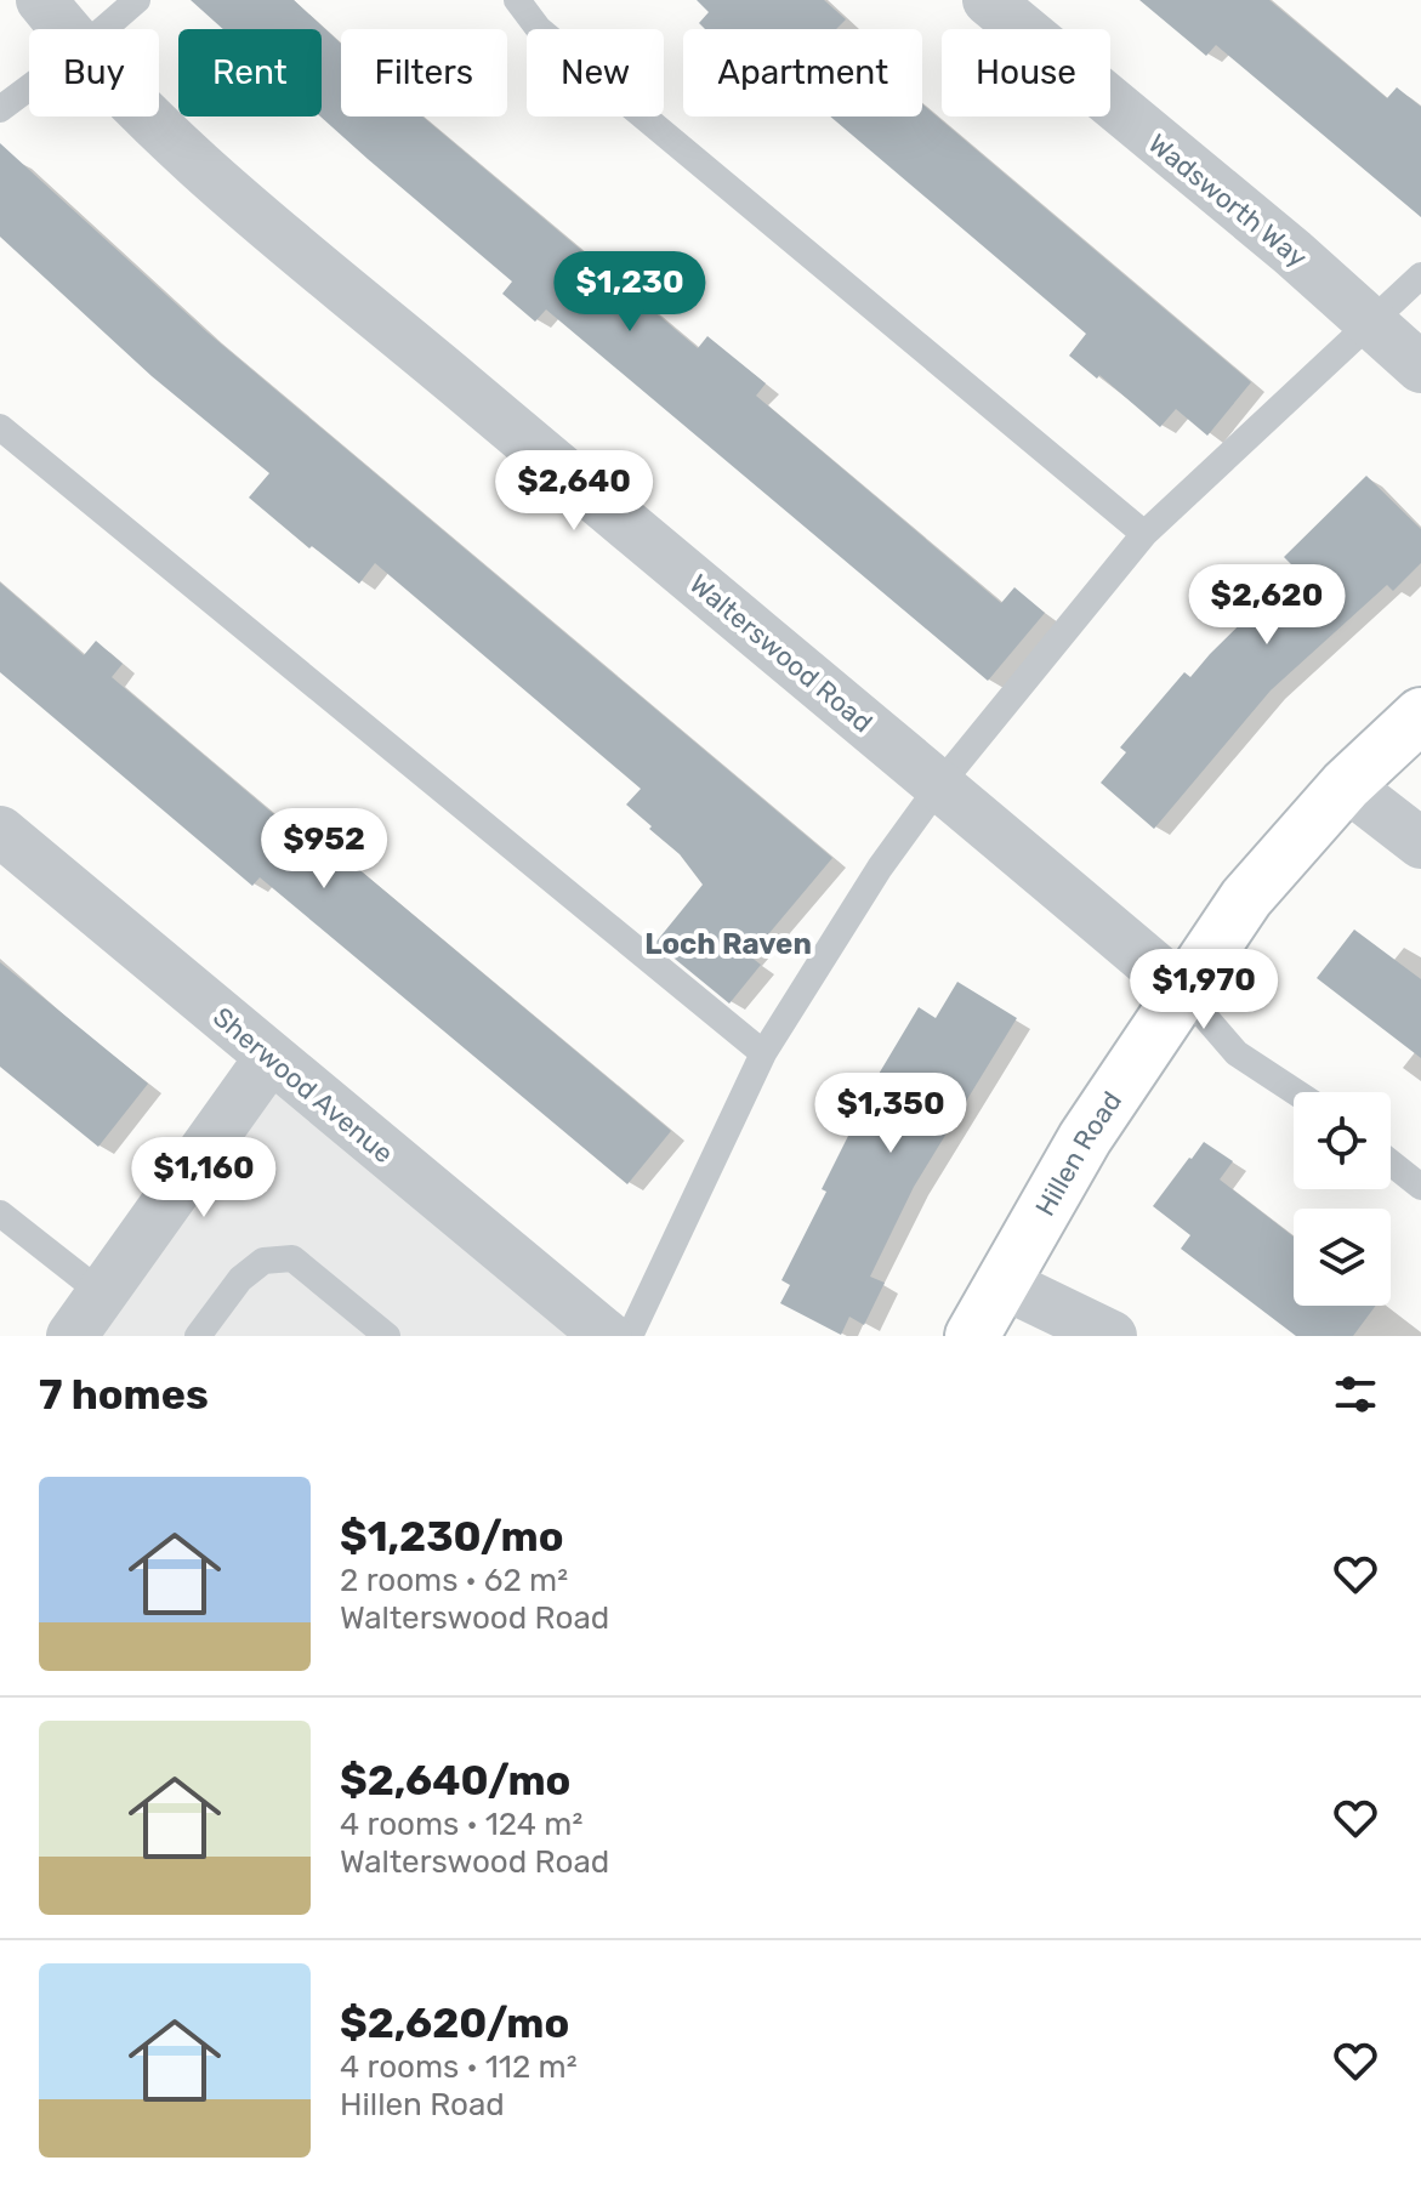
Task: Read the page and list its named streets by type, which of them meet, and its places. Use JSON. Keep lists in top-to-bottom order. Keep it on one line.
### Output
{"streets":{"street":["Wadsworth Way","Walterswood Road","Sherwood Avenue","Hillen Road"]},"crossings":[["Walterswood Road","Hillen Road"]],"districts":["Loch Raven"],"page":{"chip":["Buy","Rent","Filters","New","Apartment","House"],"price":["$1,230","$2,640","$2,620","$952","$1,970","$1,350","$1,160"],"heading":"7 homes","list":[{"name":"$1,230/mo","note":"2 rooms · 62 m² · Walterswood Road"},{"name":"$2,640/mo","note":"4 rooms · 124 m² · Walterswood Road"},{"name":"$2,620/mo","note":"4 rooms · 112 m² · Hillen Road"}]}}
